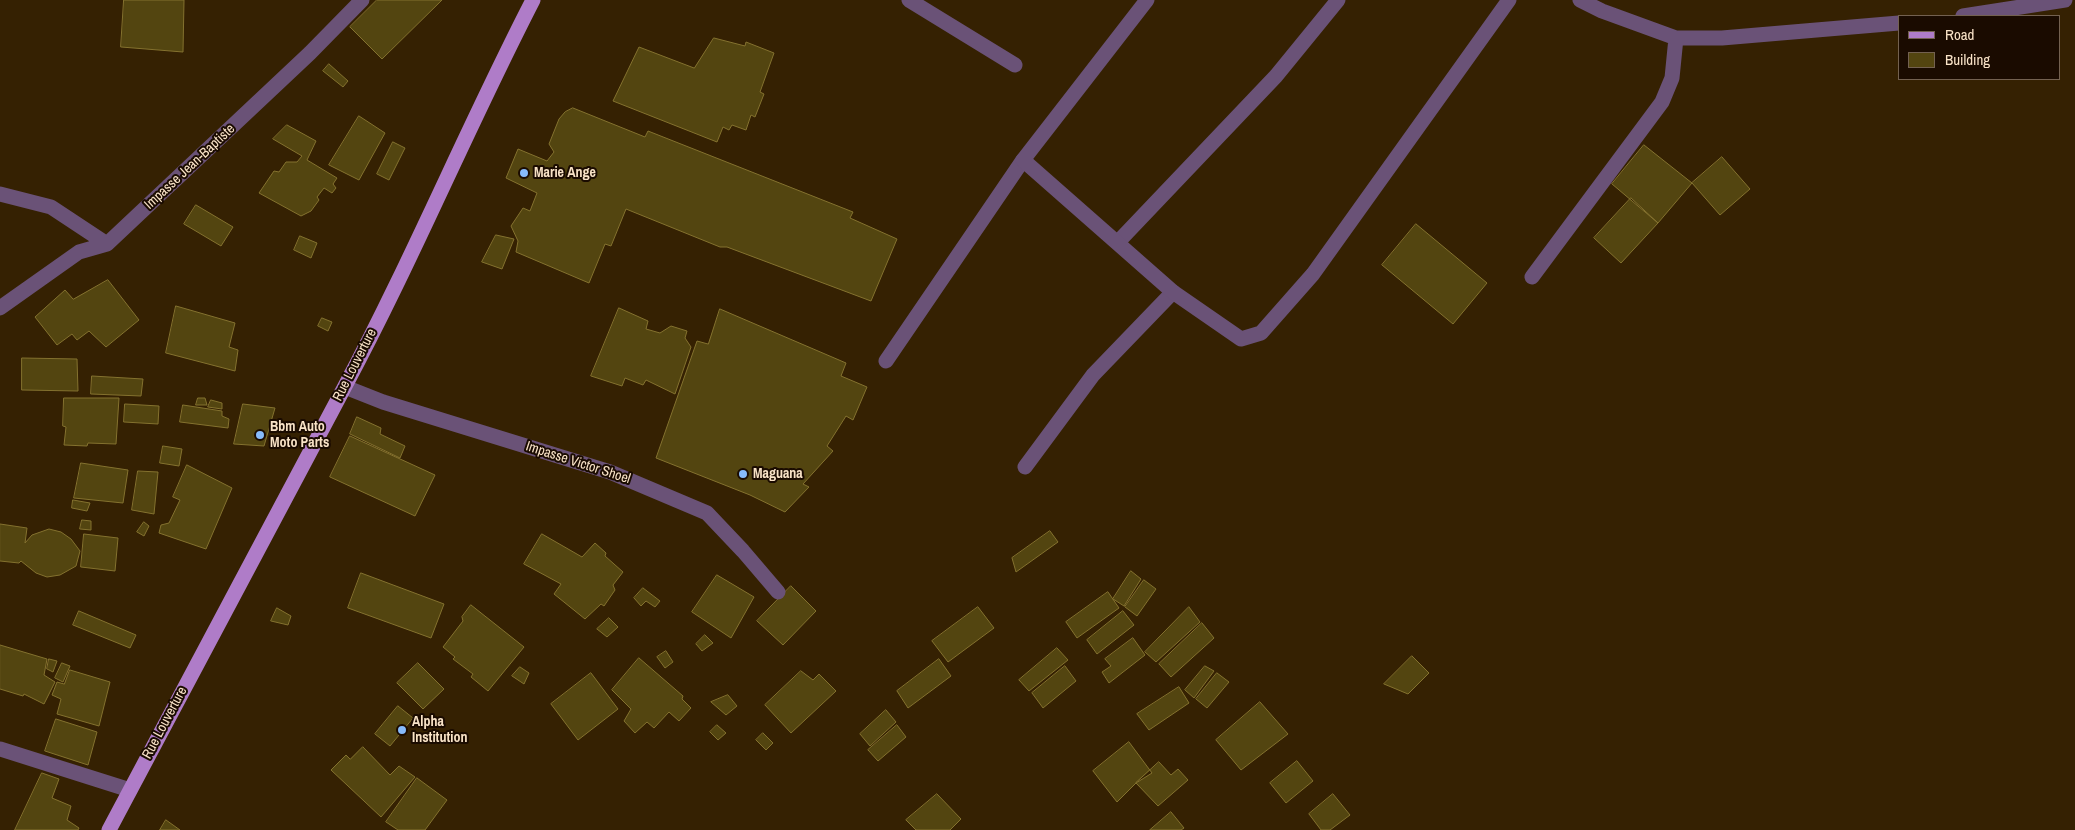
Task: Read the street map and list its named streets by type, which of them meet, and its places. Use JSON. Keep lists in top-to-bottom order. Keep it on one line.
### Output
{"streets":{"main road":["Rue Louverture"],"street":["Impasse Jean-Baptiste","Impasse Victor Shoel"]},"crossings":[["Rue Louverture","Impasse Victor Shoel"]],"places":["Marie Ange","Bbm Auto Moto Parts","Maguana","Alpha Institution"],"legend":["Road","Building"]}
